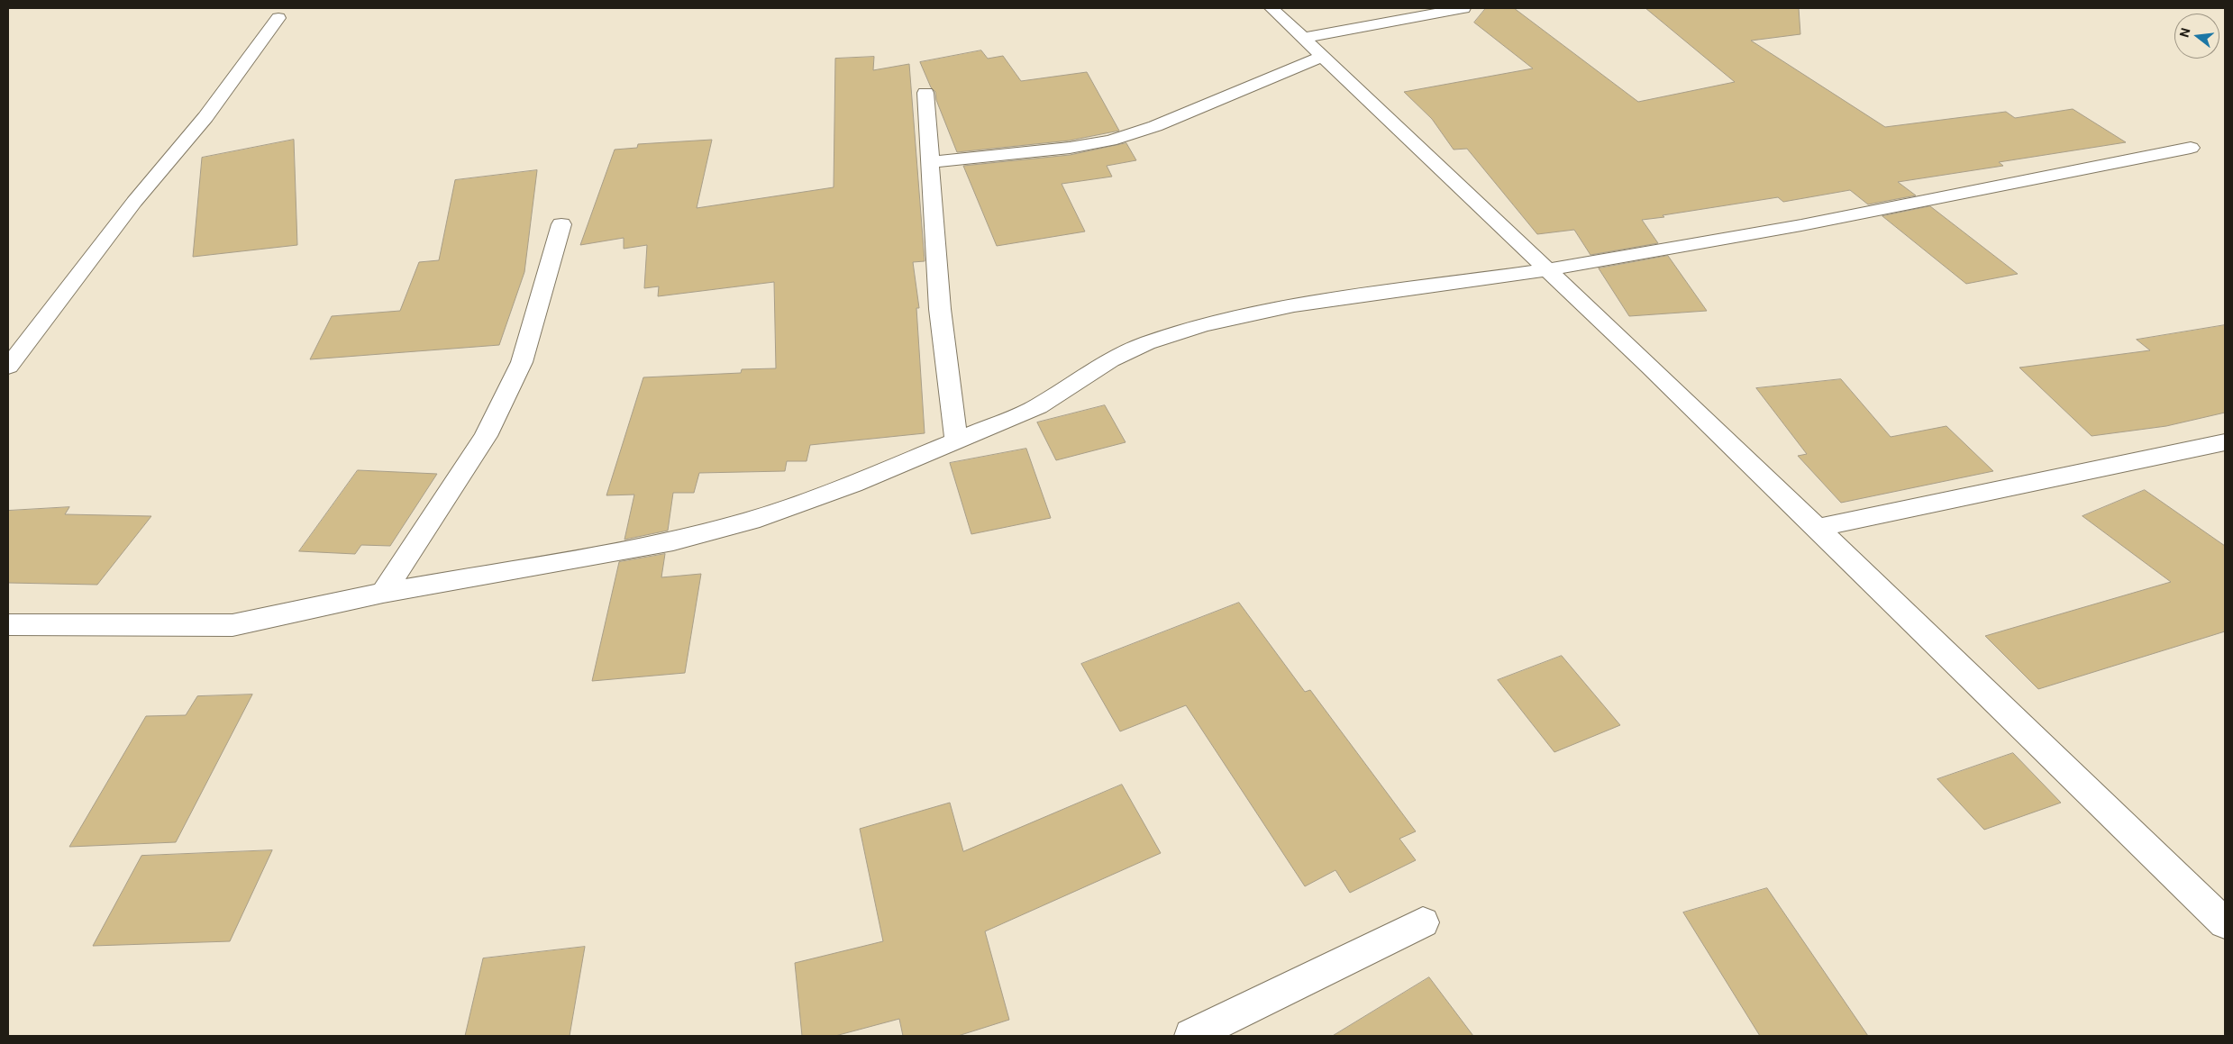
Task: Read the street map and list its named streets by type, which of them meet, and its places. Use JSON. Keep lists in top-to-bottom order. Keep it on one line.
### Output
{"north":"left"}
